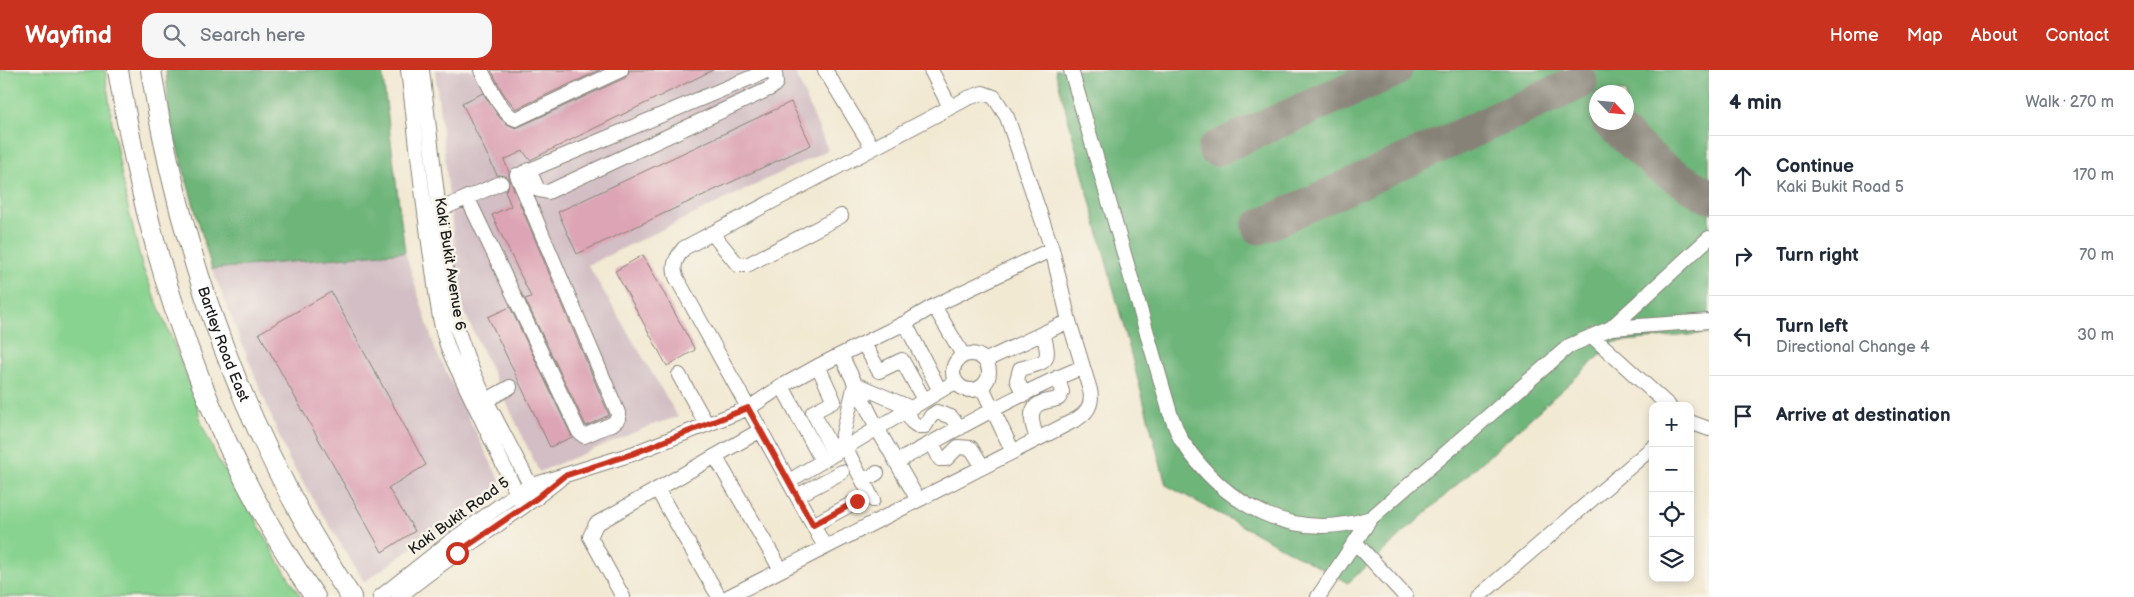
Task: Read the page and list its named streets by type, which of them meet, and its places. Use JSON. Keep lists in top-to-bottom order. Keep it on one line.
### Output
{"streets":{"highway":["Bartley Road East"],"street":["Kaki Bukit Avenue 6","Kaki Bukit Road 5"]},"crossings":[["Kaki Bukit Avenue 6","Kaki Bukit Road 5"]],"north":"bottom right","page":{"header":"Wayfind","search":"Search here","nav":["Home","Map","About","Contact"],"heading":["4 min","Walk · 270 m"],"list":[["Continue","Kaki Bukit Road 5","170 m"],["Turn right","70 m"],["Turn left","Directional Change 4","30 m"],"Arrive at destination"],"map_buttons":["+","−"]}}
